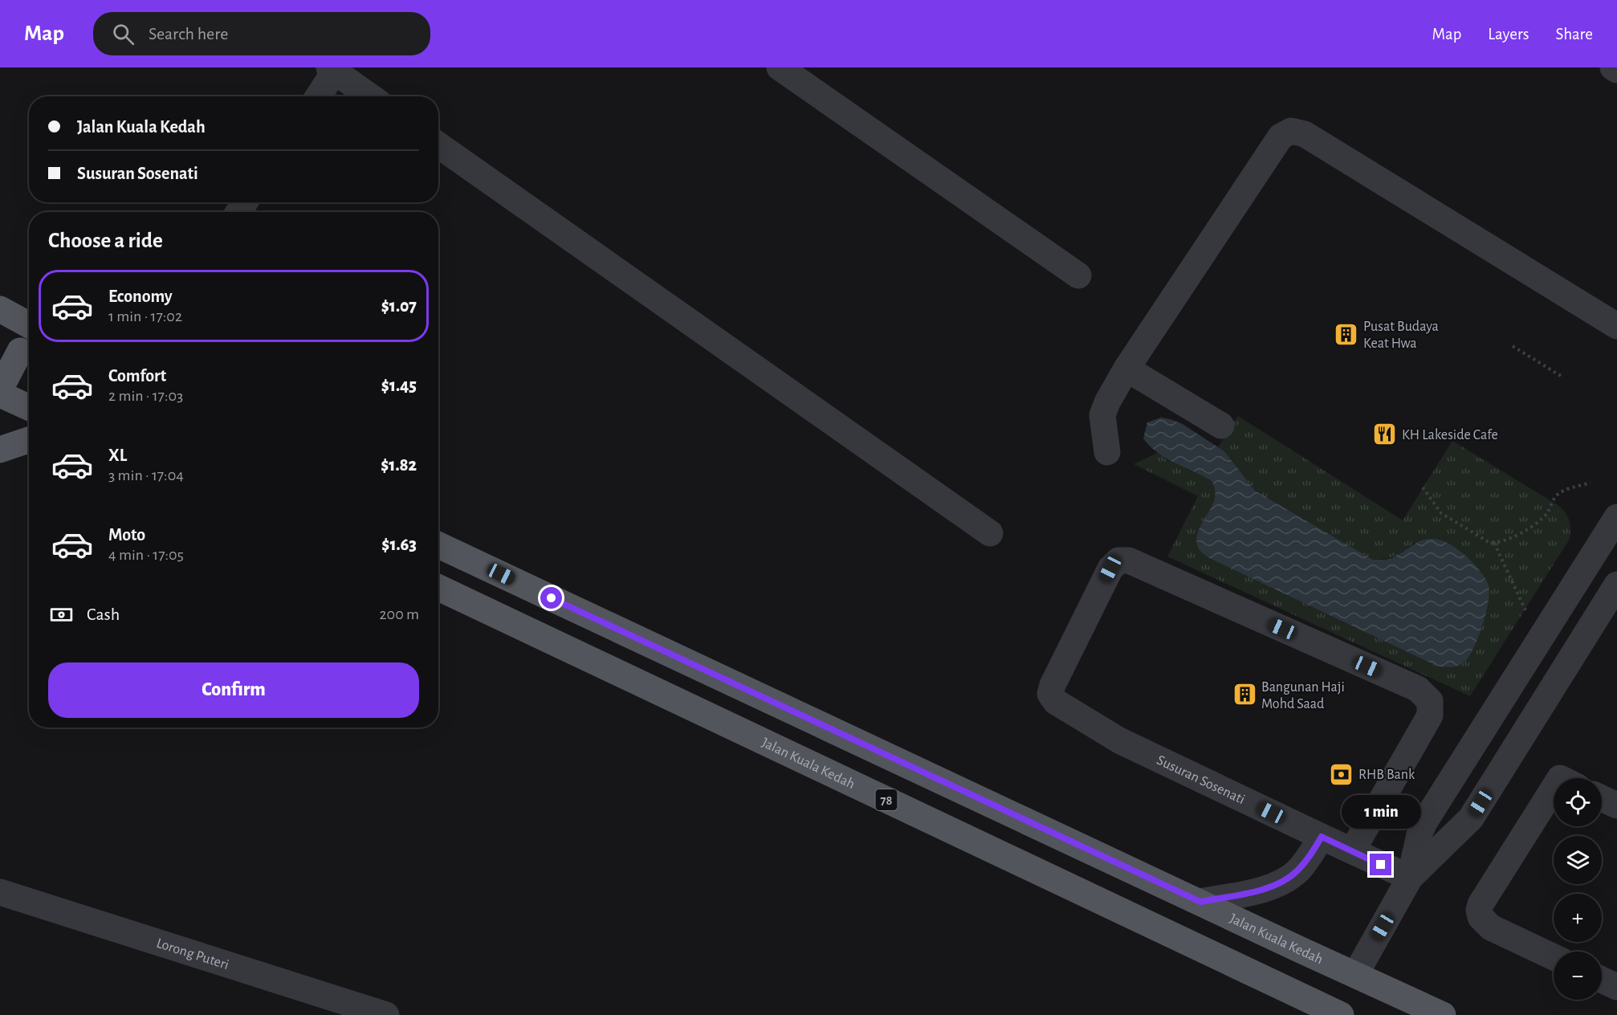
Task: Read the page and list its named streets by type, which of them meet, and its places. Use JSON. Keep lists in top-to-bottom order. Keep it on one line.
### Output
{"streets":{"main road":["Jalan Kuala Kedah","78"],"street":["Susuran Sosenati","Lorong Puteri"]},"places":{"building":["Pusat Budaya Keat Hwa","Bangunan Haji Mohd Saad"],"restaurant":["KH Lakeside Cafe"],"bank":["RHB Bank"]},"page":{"header":"Map","search":"Search here","nav":["Map","Layers","Share"],"banner":["Jalan Kuala Kedah","Susuran Sosenati"],"heading":"Choose a ride","list":[{"name":"Economy","note":"1 min · 17:02","value":"$1.07"},{"name":"Comfort","note":"2 min · 17:03","value":"$1.45"},{"name":"XL","note":"3 min · 17:04","value":"$1.82"},{"name":"Moto","note":"4 min · 17:05","value":"$1.63"}],"pay":["Cash","200 m"],"buttons":"Confirm","map_buttons":["+","−"],"bubble":"1 min"}}
